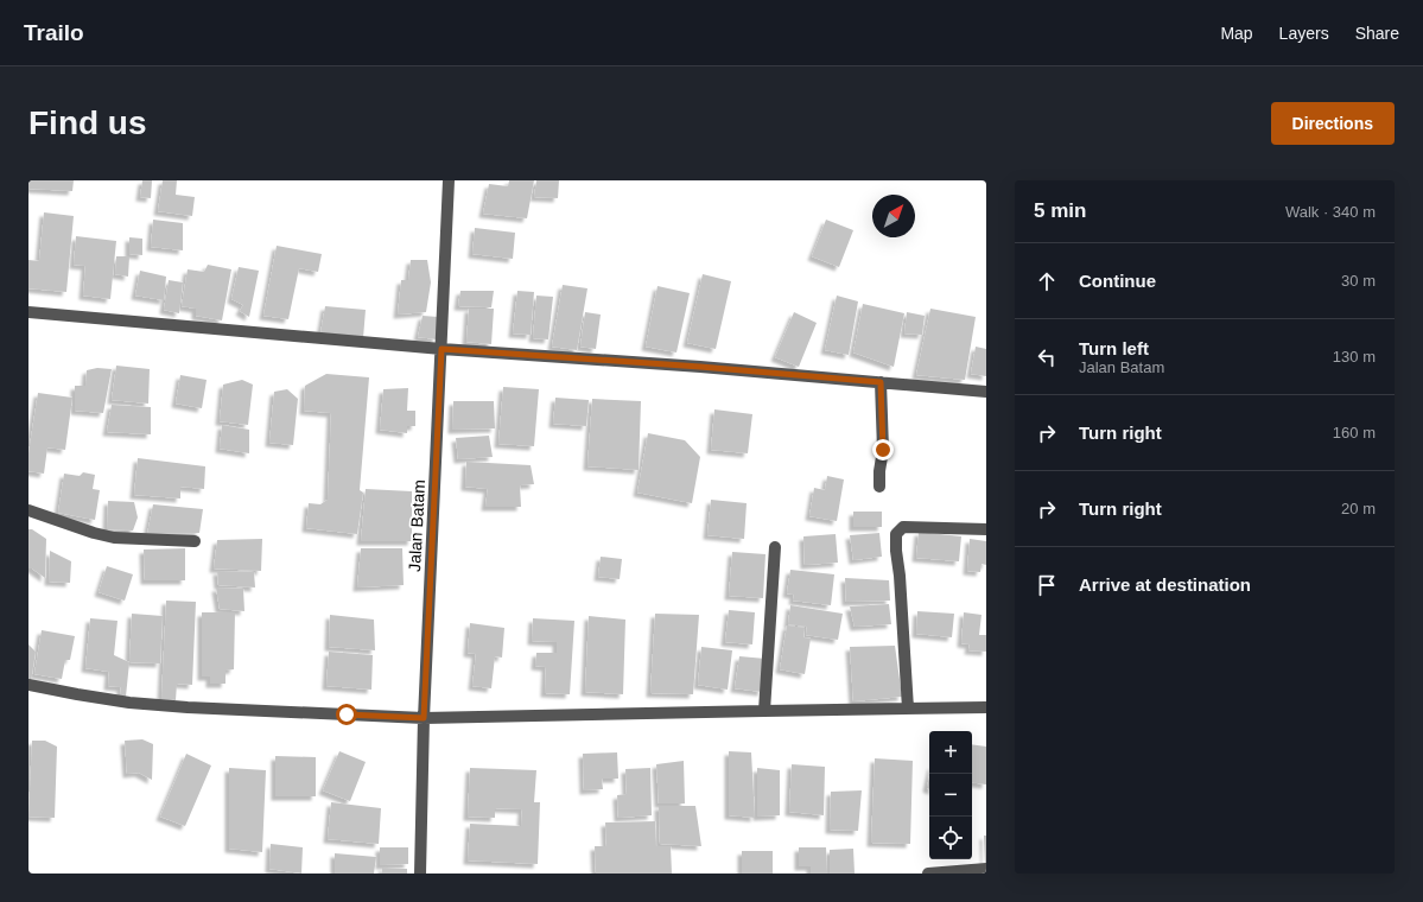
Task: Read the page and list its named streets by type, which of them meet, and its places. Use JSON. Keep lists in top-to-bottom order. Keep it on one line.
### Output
{"streets":{"street":["Jalan Batam"]},"north":"top right","page":{"header":"Trailo","nav":["Map","Layers","Share"],"buttons":"Directions","title":"Find us","heading":["5 min","Walk · 340 m"],"list":[["Continue","30 m"],["Turn left","Jalan Batam","130 m"],["Turn right","160 m"],["Turn right","20 m"],"Arrive at destination"],"map_buttons":["+","−"]}}
